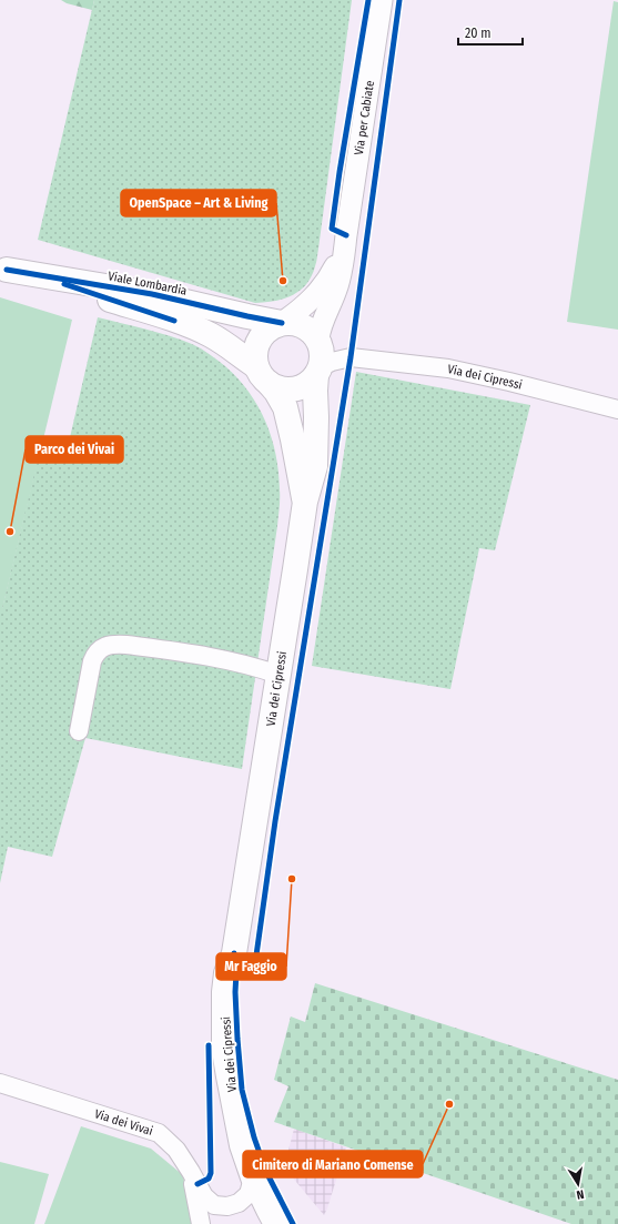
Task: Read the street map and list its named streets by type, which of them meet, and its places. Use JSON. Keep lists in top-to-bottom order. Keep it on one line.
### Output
{"streets":{"main road":["Viale Lombardia","Via dei Cipressi"],"street":["Via per Cabiate","Via dei Vivai"]},"crossings":[["Viale Lombardia","Via dei Cipressi"],["Via dei Cipressi","Via dei Vivai"]],"places":["OpenSpace – Art & Living","Parco dei Vivai","Mr Faggio","Cimitero di Mariano Comense"],"scale_bar":"20 m","north":"bottom"}
